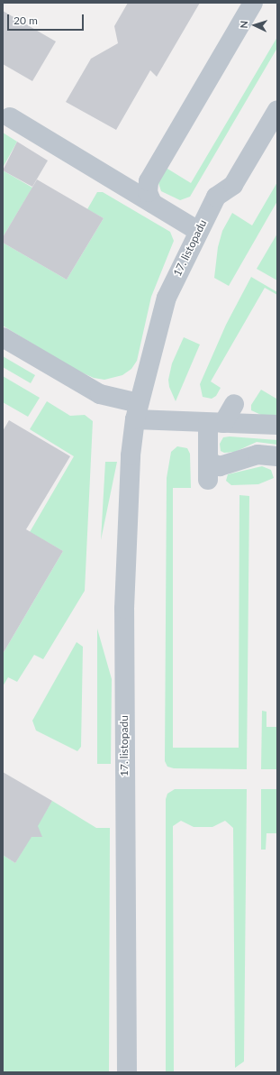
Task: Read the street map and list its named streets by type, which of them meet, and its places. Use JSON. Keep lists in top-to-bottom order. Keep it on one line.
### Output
{"streets":{"street":["17. listopadu"]},"scale_bar":"20 m","north":"left"}
